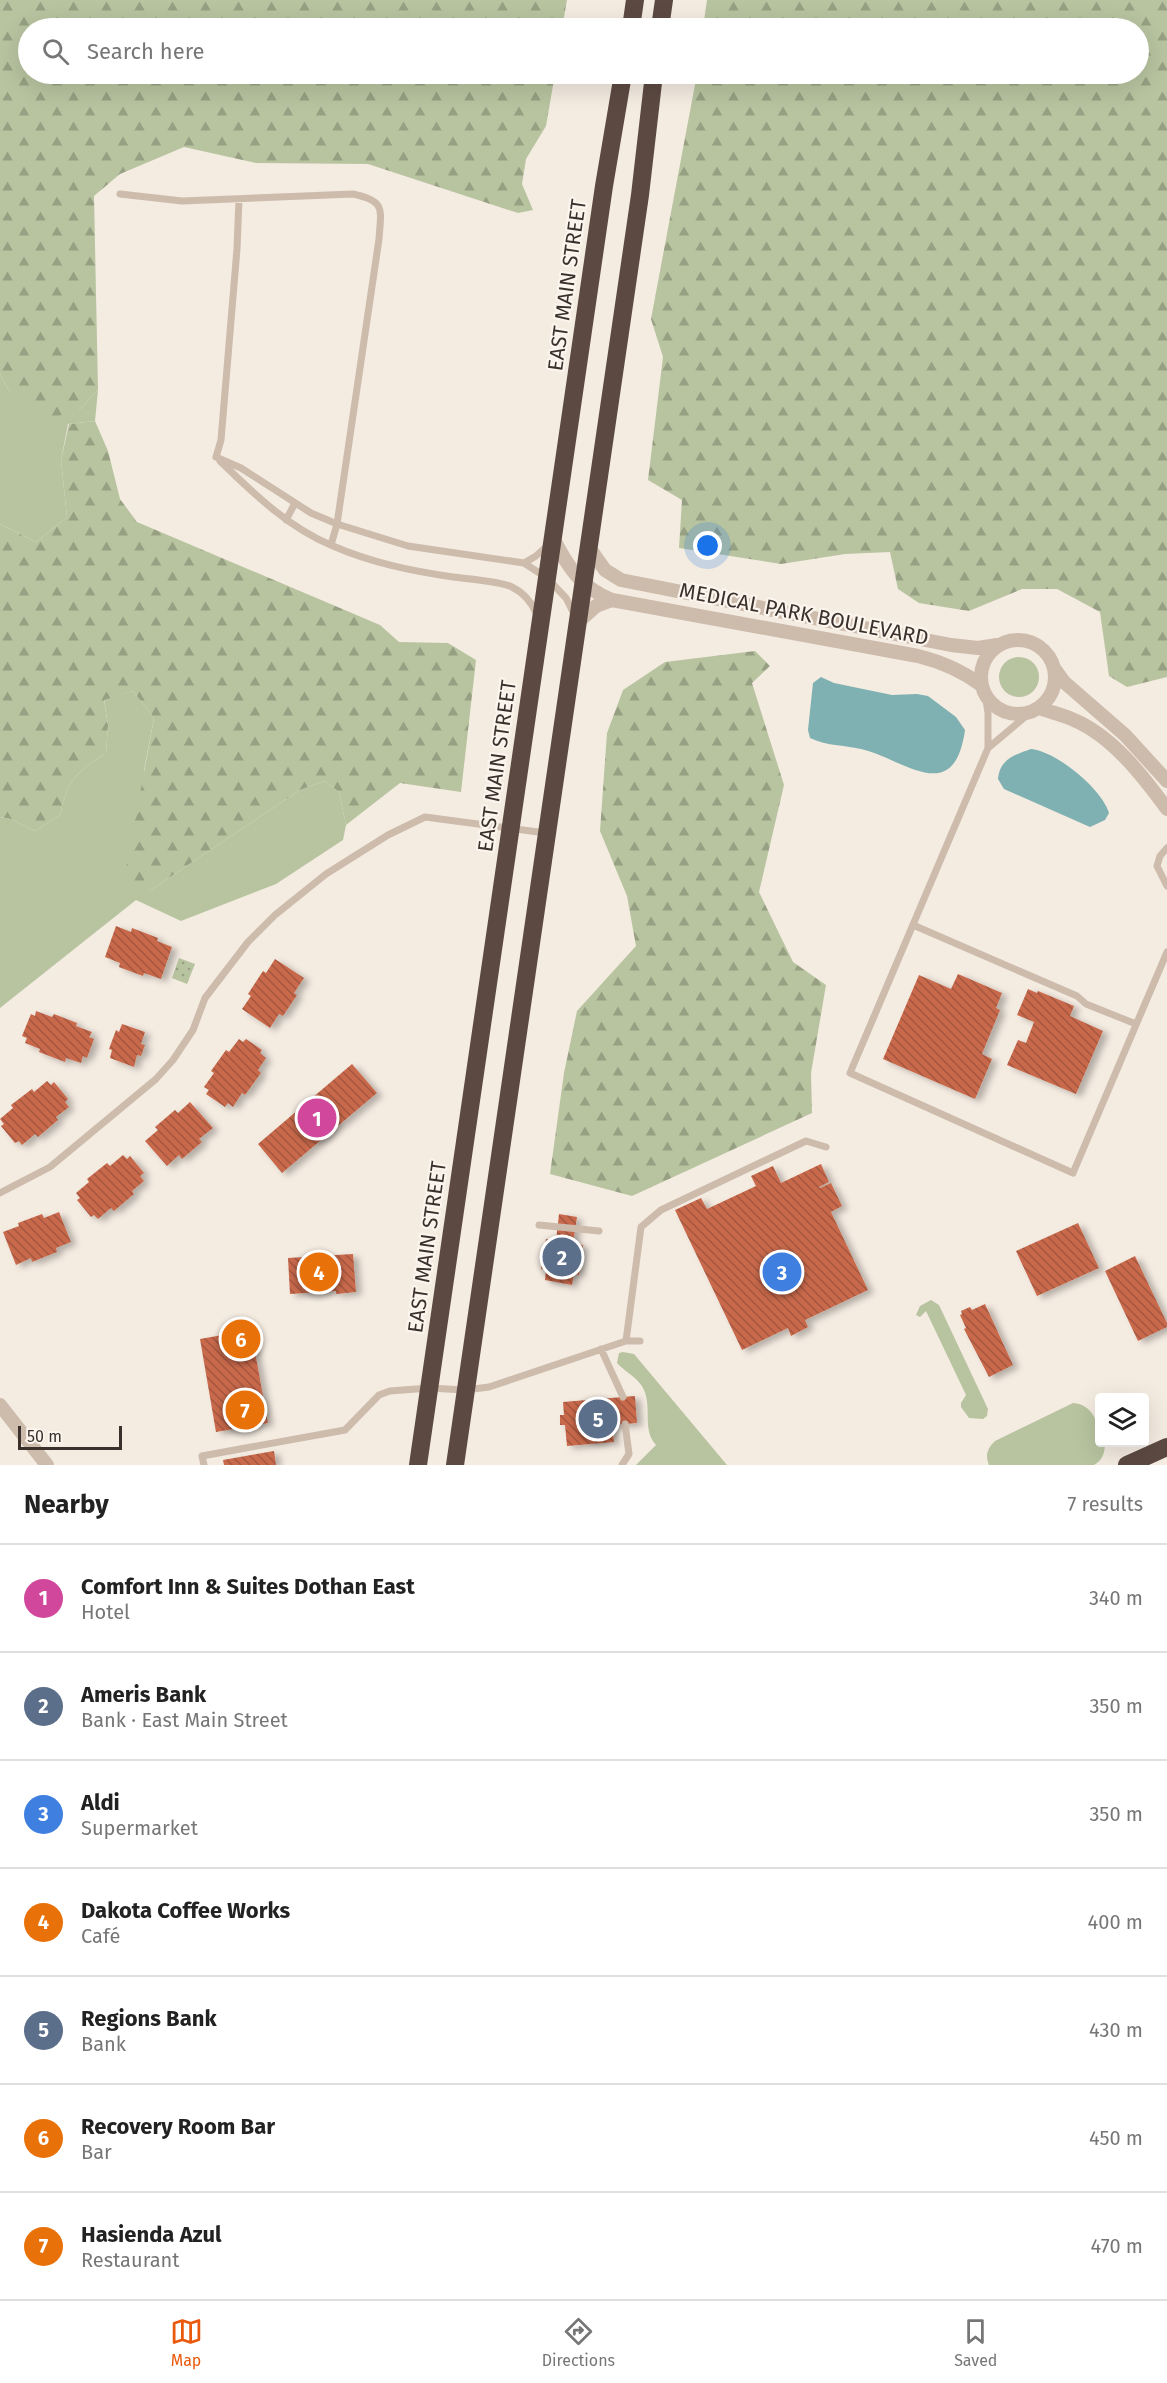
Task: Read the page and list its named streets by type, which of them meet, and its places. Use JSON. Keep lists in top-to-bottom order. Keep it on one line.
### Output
{"streets":{"highway":["EAST MAIN STREET"],"street":["MEDICAL PARK BOULEVARD"]},"crossings":[["EAST MAIN STREET","MEDICAL PARK BOULEVARD"]],"scale_bar":"50 m","page":{"search":"Search here","pins":["1","2","3","4","6","7","5"],"scale":"50 m","heading":["Nearby","7 results"],"list":[{"mark":"1","name":"Comfort Inn & Suites Dothan East","note":"Hotel","value":"340 m"},{"mark":"2","name":"Ameris Bank","note":"Bank · East Main Street","value":"350 m"},{"mark":"3","name":"Aldi","note":"Supermarket","value":"350 m"},{"mark":"4","name":"Dakota Coffee Works","note":"Café","value":"400 m"},{"mark":"5","name":"Regions Bank","note":"Bank","value":"430 m"},{"mark":"6","name":"Recovery Room Bar","note":"Bar","value":"450 m"},{"mark":"7","name":"Hasienda Azul","note":"Restaurant","value":"470 m"}],"nav":["Map","Directions","Saved"]}}
